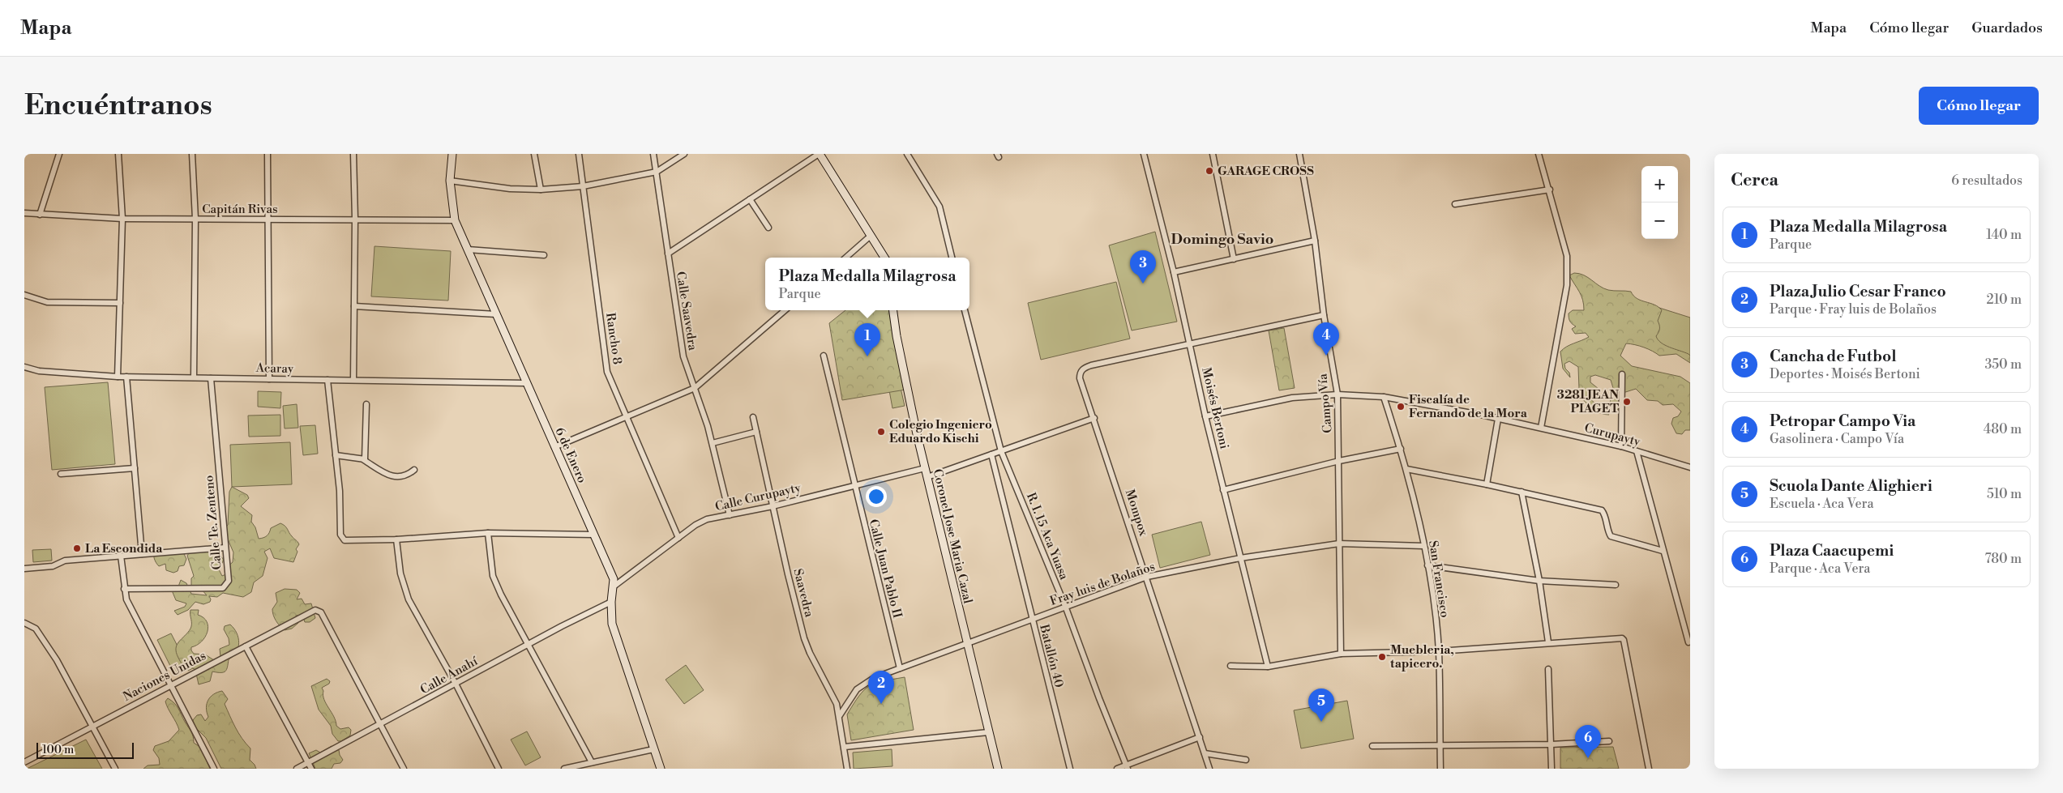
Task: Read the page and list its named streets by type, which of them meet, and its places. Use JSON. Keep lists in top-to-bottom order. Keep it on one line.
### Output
{"streets":{"main road":["6 de Enero","Coronel Jose Maria Cazal"],"street":["Capitán Rivas","Calle Saavedra","Rancho 8","Acaray","Campo Vía","Moisés Bertoni","Curupayty","Calle Curupayty","Mompox","Calle Te. Zenteno","R. I. 15 Aca Yuasa","Calle Juan Pablo II","San Francisco","Fray luis de Bolaños","Saavedra","Batallón 40","Calle Anahí","Naciones Unidas"]},"crossings":[["Capitán Rivas","6 de Enero"],["Calle Saavedra","Calle Curupayty"],["Rancho 8","Calle Curupayty"],["Acaray","6 de Enero"],["Acaray","Calle Te. Zenteno"],["Campo Vía","Curupayty"],["Campo Vía","Mompox"],["Campo Vía","Fray luis de Bolaños"],["Moisés Bertoni","Curupayty"],["Moisés Bertoni","Mompox"],["Moisés Bertoni","Fray luis de Bolaños"],["Curupayty","San Francisco"],["6 de Enero","Calle Curupayty"],["6 de Enero","Calle Anahí"],["Calle Curupayty","Coronel Jose Maria Cazal"],["Calle Curupayty","Calle Juan Pablo II"],["Calle Curupayty","Saavedra"],["Mompox","Fray luis de Bolaños"],["Coronel Jose Maria Cazal","Fray luis de Bolaños"],["R. I. 15 Aca Yuasa","Fray luis de Bolaños"],["Calle Juan Pablo II","Fray luis de Bolaños"],["San Francisco","Fray luis de Bolaños"],["Fray luis de Bolaños","Saavedra"],["Fray luis de Bolaños","Batallón 40"],["Calle Anahí","Naciones Unidas"]],"districts":["Domingo Savio"],"places":["GARAGE CROSS","3281 JEAN PIAGET","Fiscalía de Fernando de la Mora","Colegio Ingeniero Eduardo Kischi","La Escondida","Muebleria, tapicero."],"scale_bar":"100 m","page":{"header":"Mapa","nav":["Mapa","Cómo llegar","Guardados"],"buttons":"Cómo llegar","title":"Encuéntranos","heading":["Cerca","6 resultados"],"map_buttons":["+","−"],"list":[{"mark":"1","name":"Plaza Medalla Milagrosa","note":"Parque","value":"140 m"},{"mark":"2","name":"Plaza Julio Cesar Franco","note":"Parque · Fray luis de Bolaños","value":"210 m"},{"mark":"3","name":"Cancha de Futbol","note":"Deportes · Moisés Bertoni","value":"350 m"},{"mark":"4","name":"Petropar Campo Via","note":"Gasolinera · Campo Vía","value":"480 m"},{"mark":"5","name":"Scuola Dante Alighieri","note":"Escuela · Aca Vera","value":"510 m"},{"mark":"6","name":"Plaza Caacupemi","note":"Parque · Aca Vera","value":"780 m"}],"pins":["3","4","1","2","5","6"],"popup":["Plaza Medalla Milagrosa","Parque"],"scale":"100 m"}}
